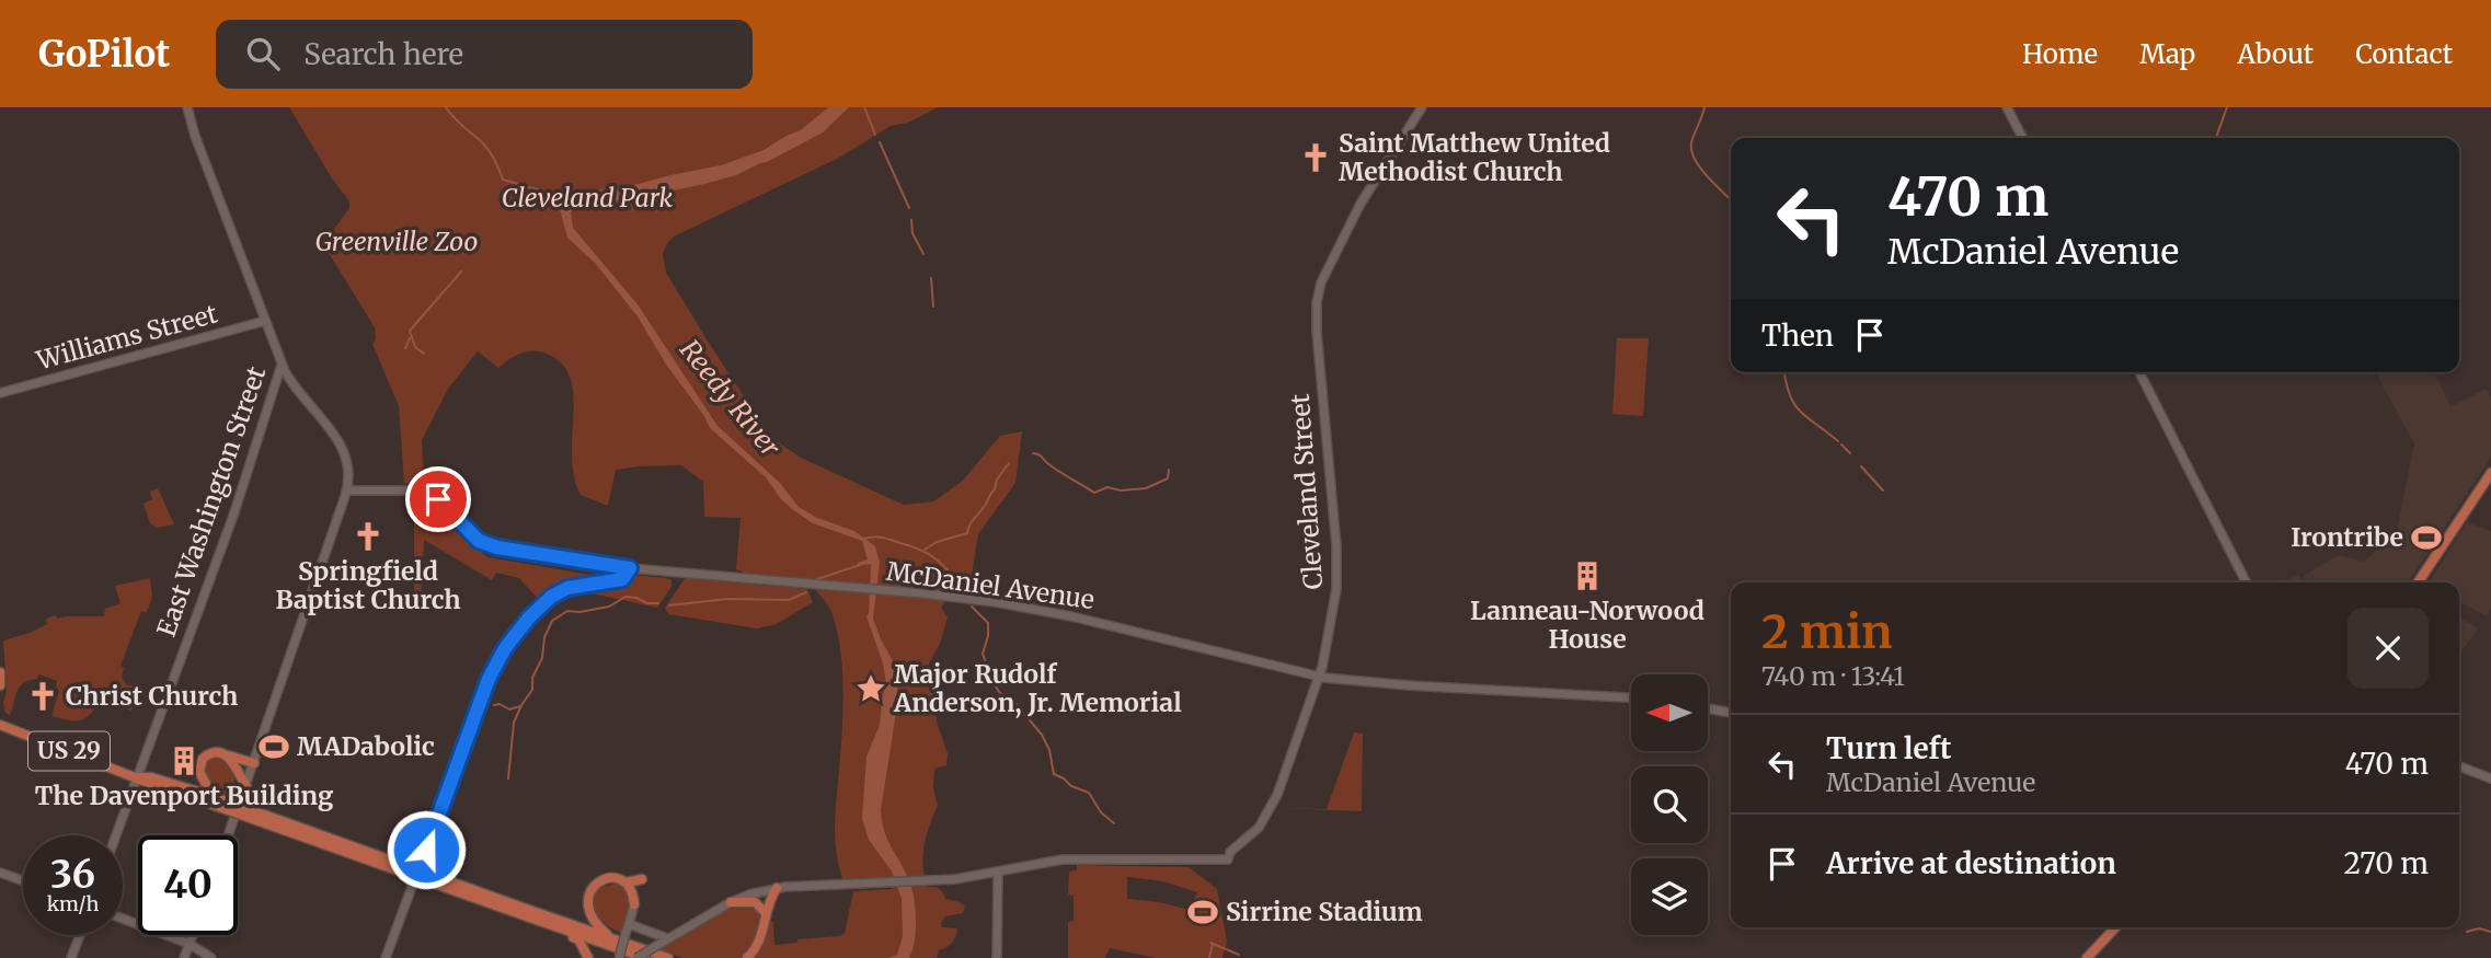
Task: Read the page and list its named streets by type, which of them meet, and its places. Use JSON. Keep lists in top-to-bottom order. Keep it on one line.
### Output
{"streets":{"main road":["US 29"],"street":["Williams Street","Cleveland Street","East Washington Street","McDaniel Avenue"]},"crossings":[["Williams Street","East Washington Street"],["Cleveland Street","McDaniel Avenue"],["East Washington Street","US 29"]],"water":["Reedy River"],"parks":["Cleveland Park","Greenville Zoo"],"places":{"church":["Saint Matthew United Methodist Church","Springfield Baptist Church","Christ Church"],"sports":["Irontribe","MADabolic","Sirrine Stadium"],"building":["Lanneau-Norwood House","The Davenport Building"],"place":["Major Rudolf Anderson, Jr. Memorial"]},"north":"left","page":{"header":"GoPilot","search":"Search here","nav":["Home","Map","About","Contact"],"turn":["470 m","McDaniel Avenue"],"then":"Then","heading":["2 min","740 m · 13:41"],"list":[{"name":"Turn left","note":"McDaniel Avenue","value":"470 m"},{"name":"Arrive at destination","value":"270 m"}],"speed":"36 km/h","limit":"40"}}
